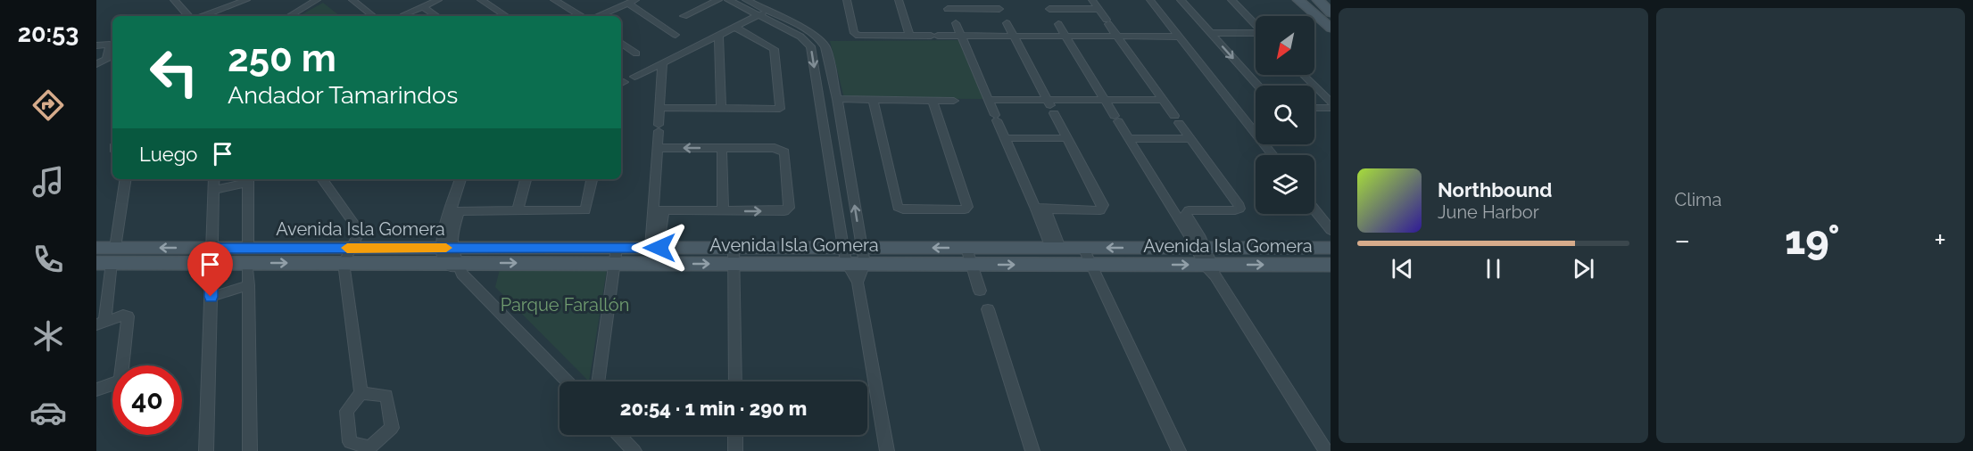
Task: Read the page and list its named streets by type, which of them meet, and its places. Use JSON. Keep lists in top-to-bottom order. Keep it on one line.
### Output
{"streets":{"street":["Avenida Isla Gomera"]},"parks":["Parque Farallón"],"north":"bottom left","page":{"tabs":"20:53","tile":"Clima","turn":["250 m","Andador Tamarindos"],"then":"Luego","song":["Northbound","June Harbor"],"heat":["−","19°","+"],"limit":"40","trip":"20:54 · 1 min · 290 m"}}
